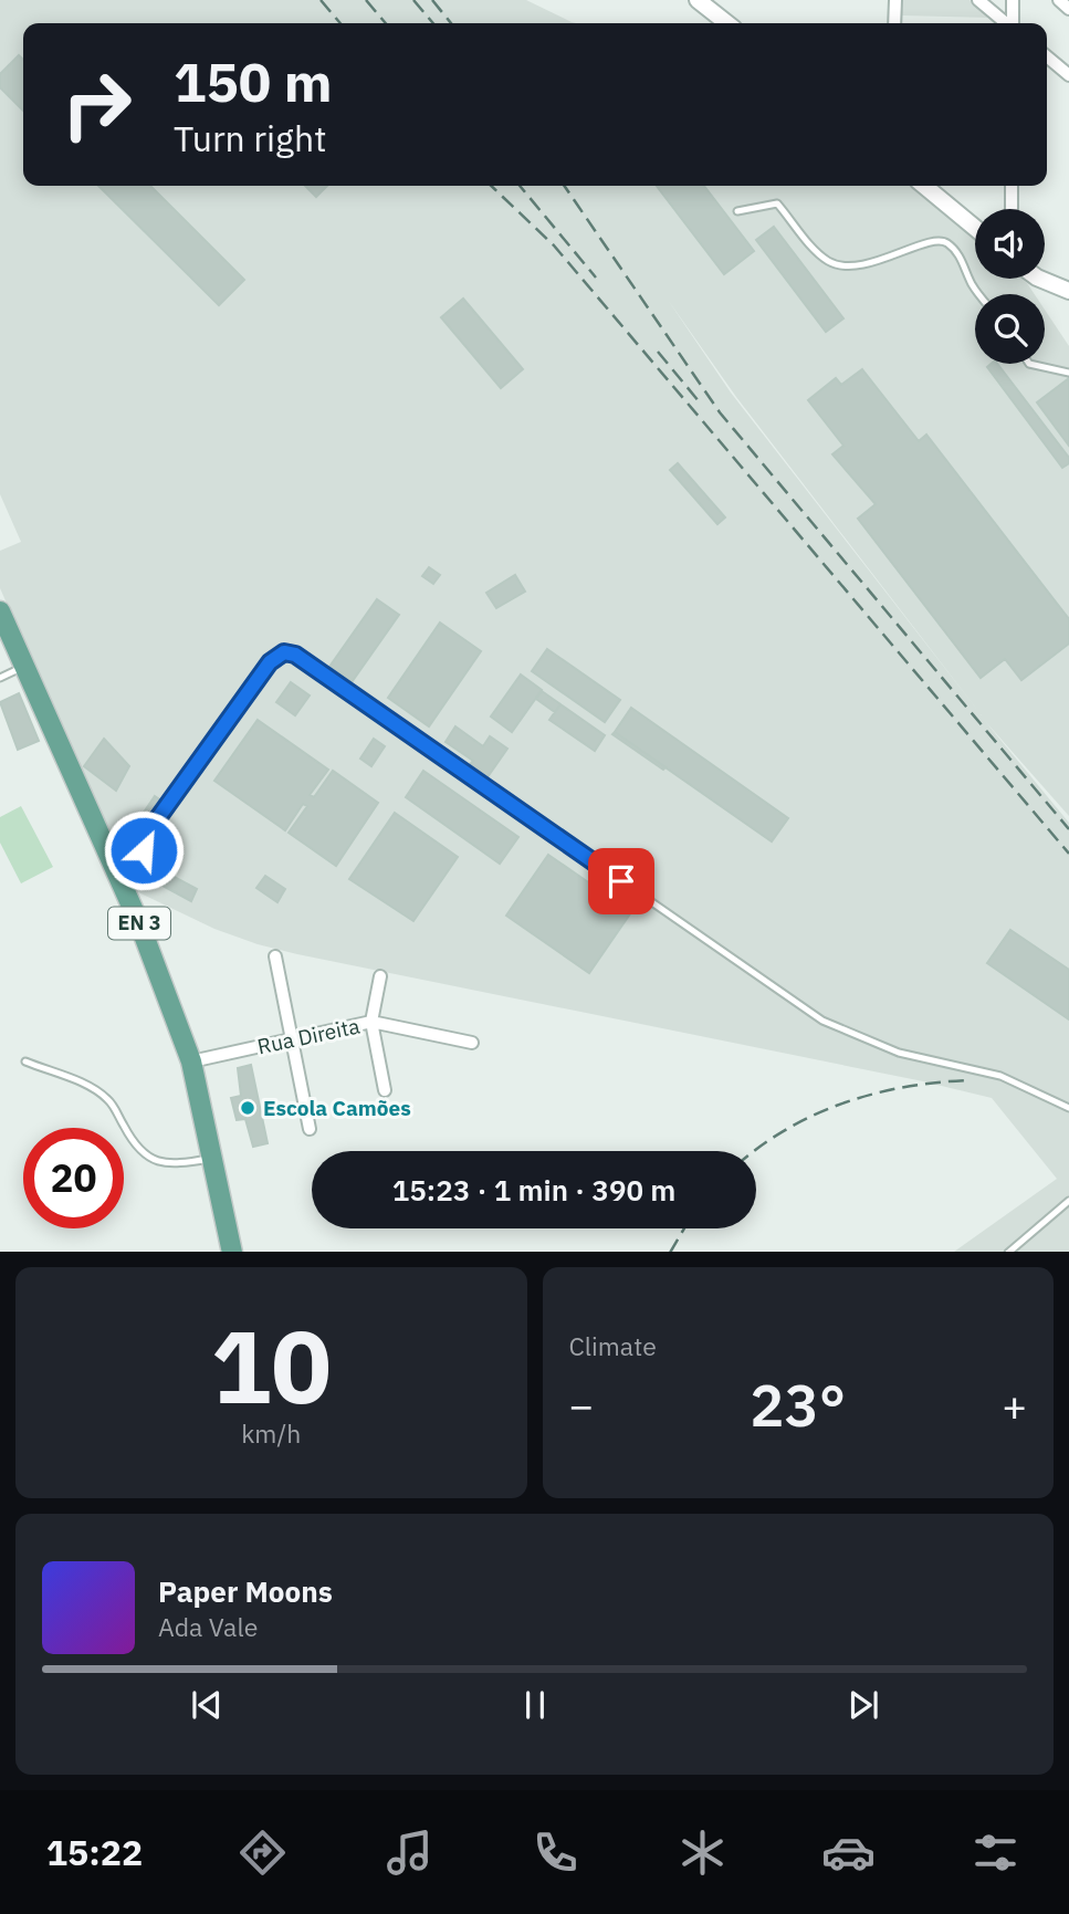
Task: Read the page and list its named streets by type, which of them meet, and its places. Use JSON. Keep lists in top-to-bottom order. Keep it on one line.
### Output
{"streets":{"main road":["EN 3"],"street":["Rua Direita"]},"crossings":[["EN 3","Rua Direita"]],"places":["Escola Camões"],"page":{"turn":["150 m","Turn right"],"limit":"20","trip":"15:23 · 1 min · 390 m","tile":[["10","km/h"],"Climate"],"heat":["−","23°","+"],"song":["Paper Moons","Ada Vale"],"tabs":"15:22"}}
